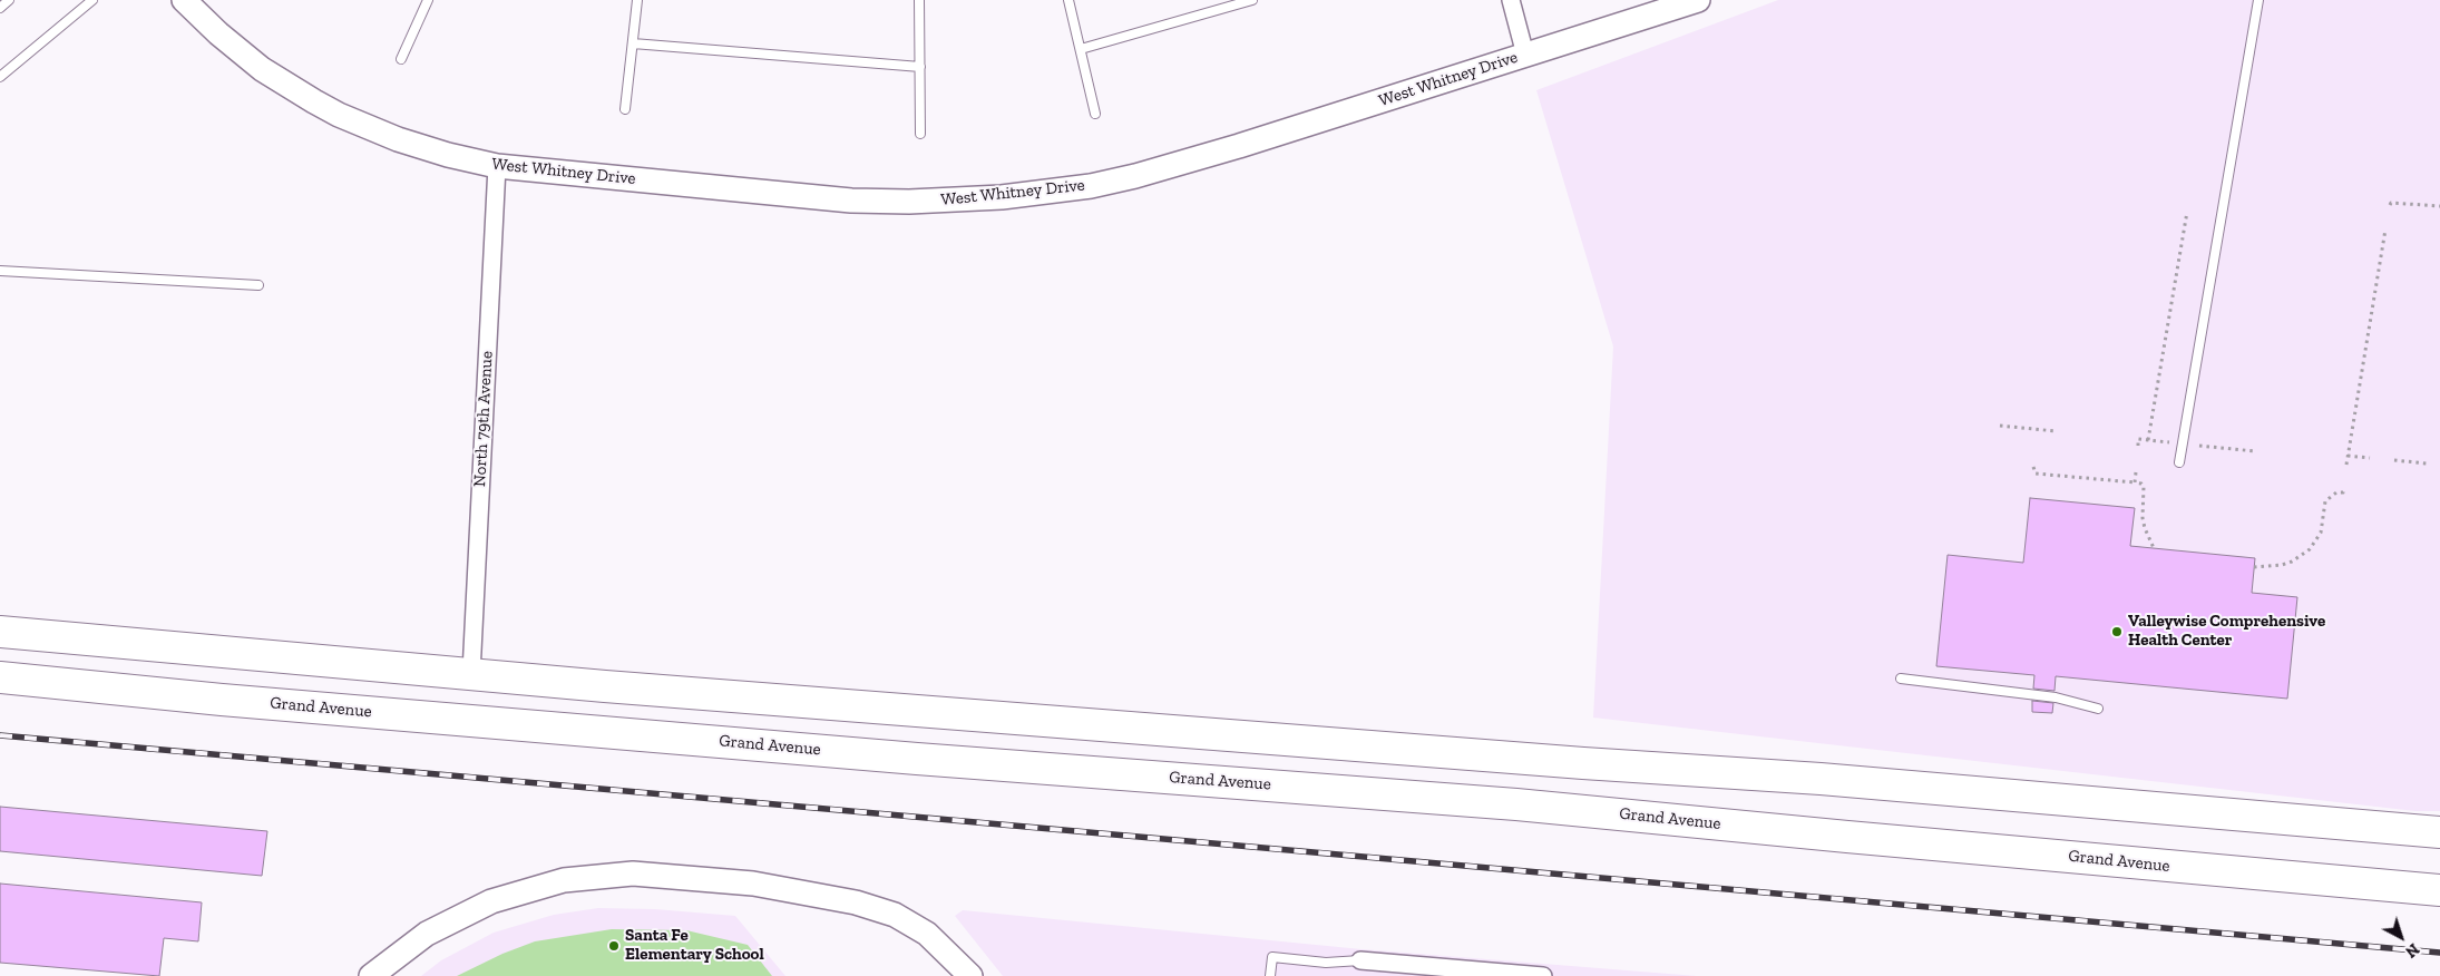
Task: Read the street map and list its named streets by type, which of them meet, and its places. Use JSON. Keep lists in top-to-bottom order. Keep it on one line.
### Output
{"streets":{"highway":["Grand Avenue"],"street":["West Whitney Drive","North 79th Avenue"]},"crossings":[["West Whitney Drive","North 79th Avenue"]],"places":["Valleywise Comprehensive Health Center","Santa Fe Elementary School"],"north":"bottom right"}
